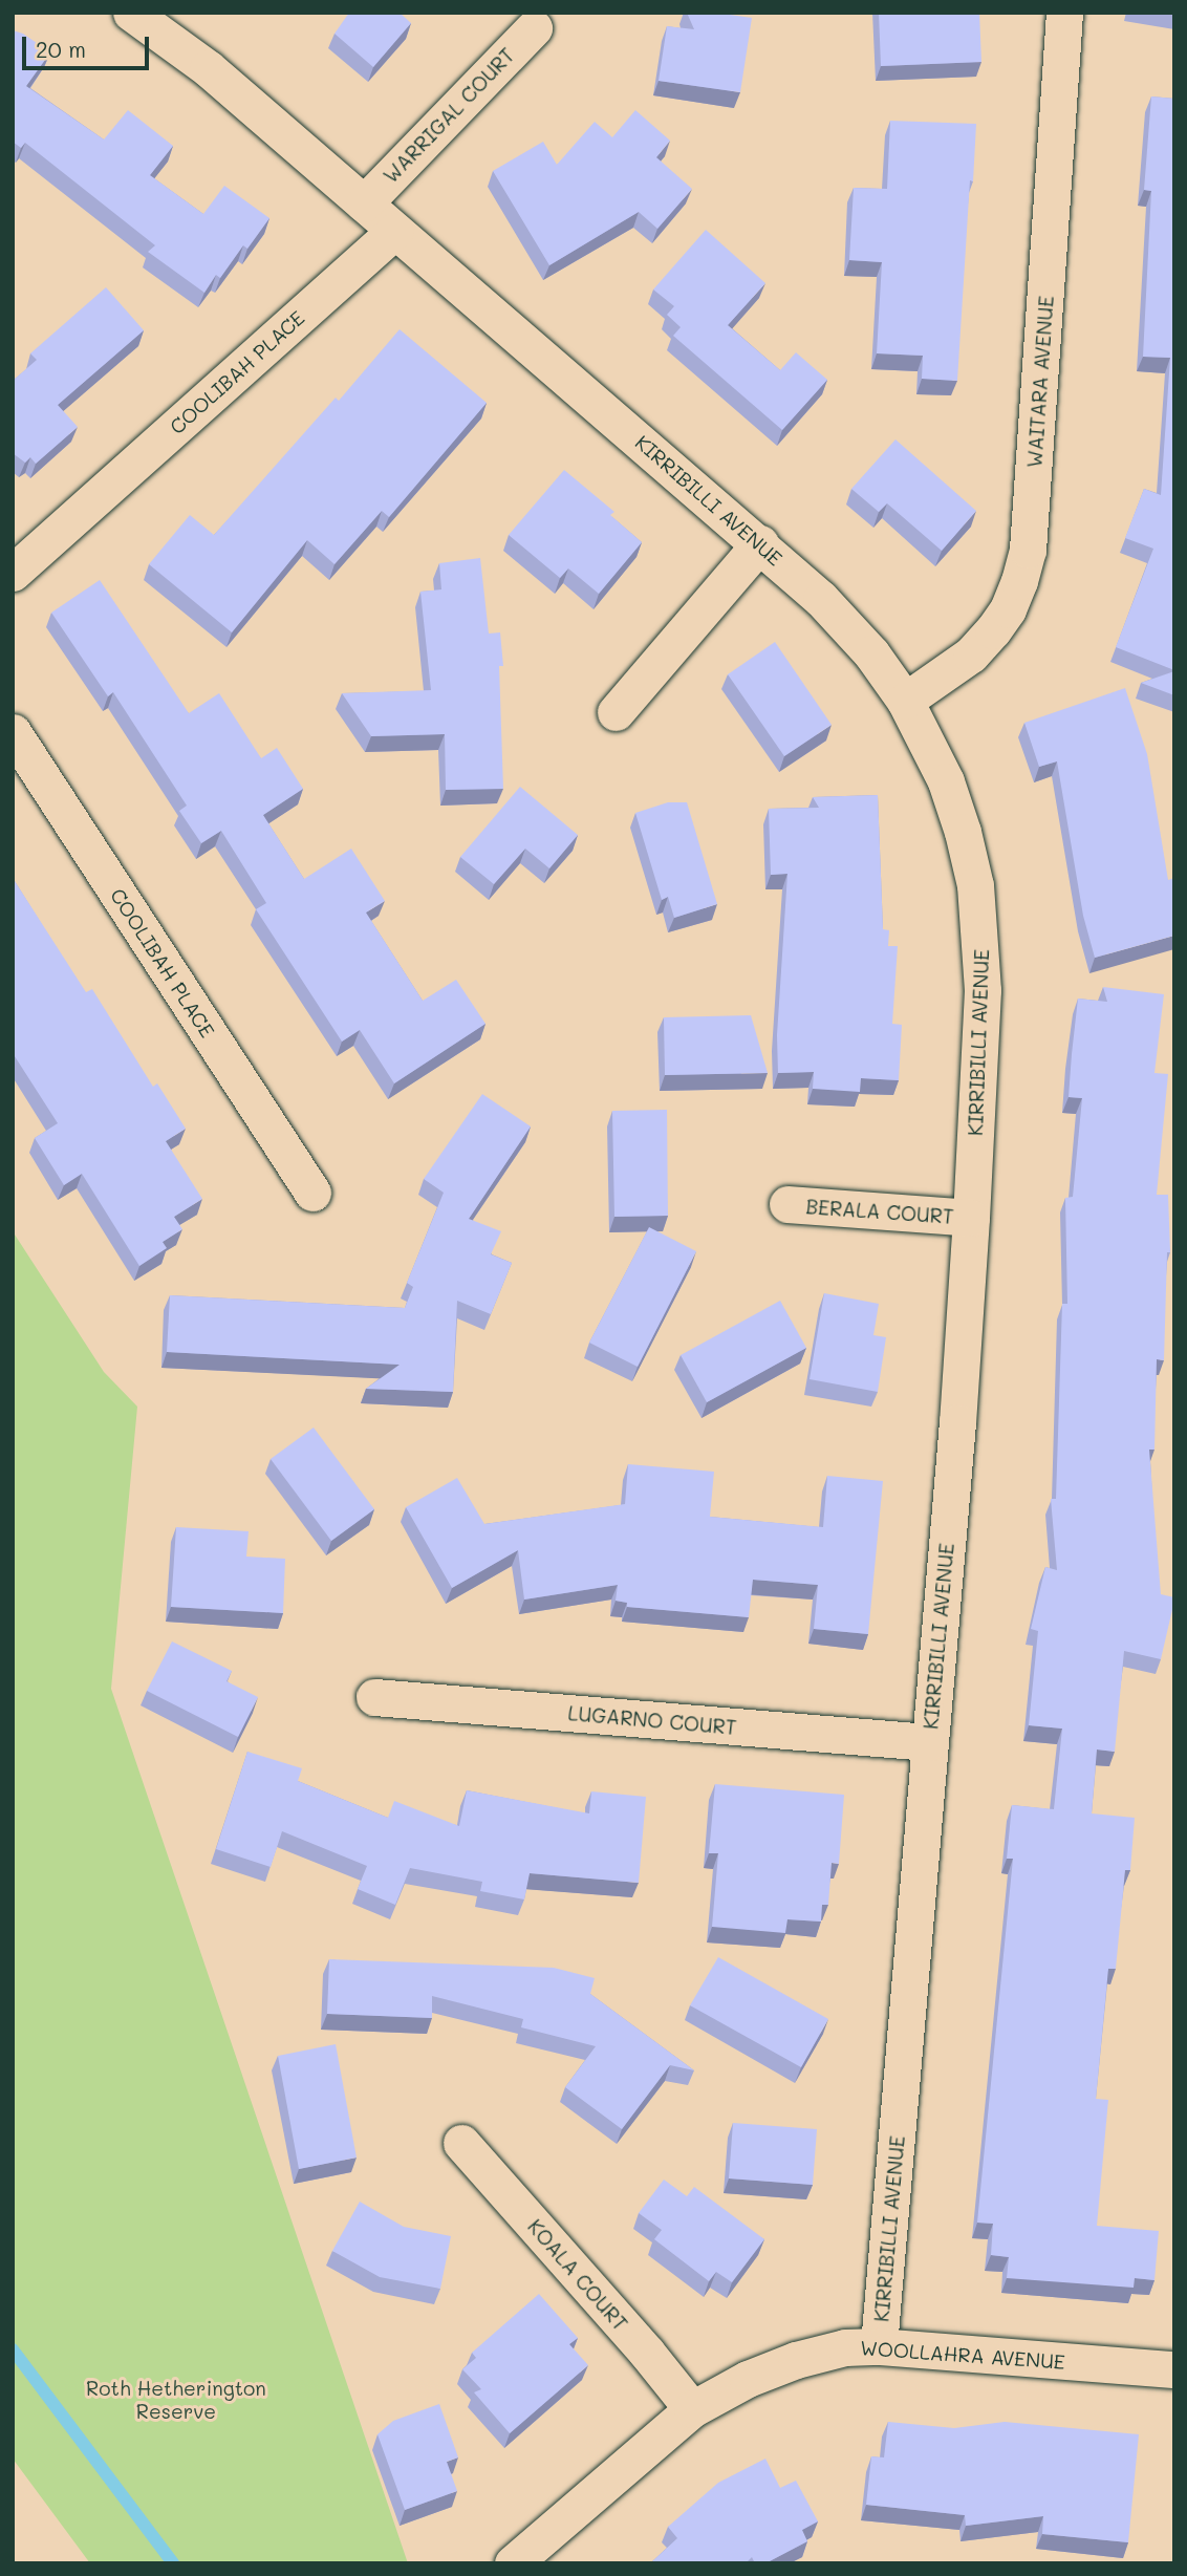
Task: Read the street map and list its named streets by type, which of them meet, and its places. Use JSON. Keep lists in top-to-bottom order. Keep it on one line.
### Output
{"streets":{"street":["WARRIGAL COURT","COOLIBAH PLACE","WAITARA AVENUE","KIRRIBILLI AVENUE","BERALA COURT","LUGARNO COURT","KOALA COURT","WOOLLAHRA AVENUE"]},"crossings":[["WARRIGAL COURT","KIRRIBILLI AVENUE"],["COOLIBAH PLACE","KIRRIBILLI AVENUE"],["WAITARA AVENUE","KIRRIBILLI AVENUE"],["KIRRIBILLI AVENUE","BERALA COURT"],["KIRRIBILLI AVENUE","LUGARNO COURT"],["KIRRIBILLI AVENUE","WOOLLAHRA AVENUE"],["KOALA COURT","WOOLLAHRA AVENUE"]],"parks":["Roth Hetherington Reserve"],"scale_bar":"20 m"}
